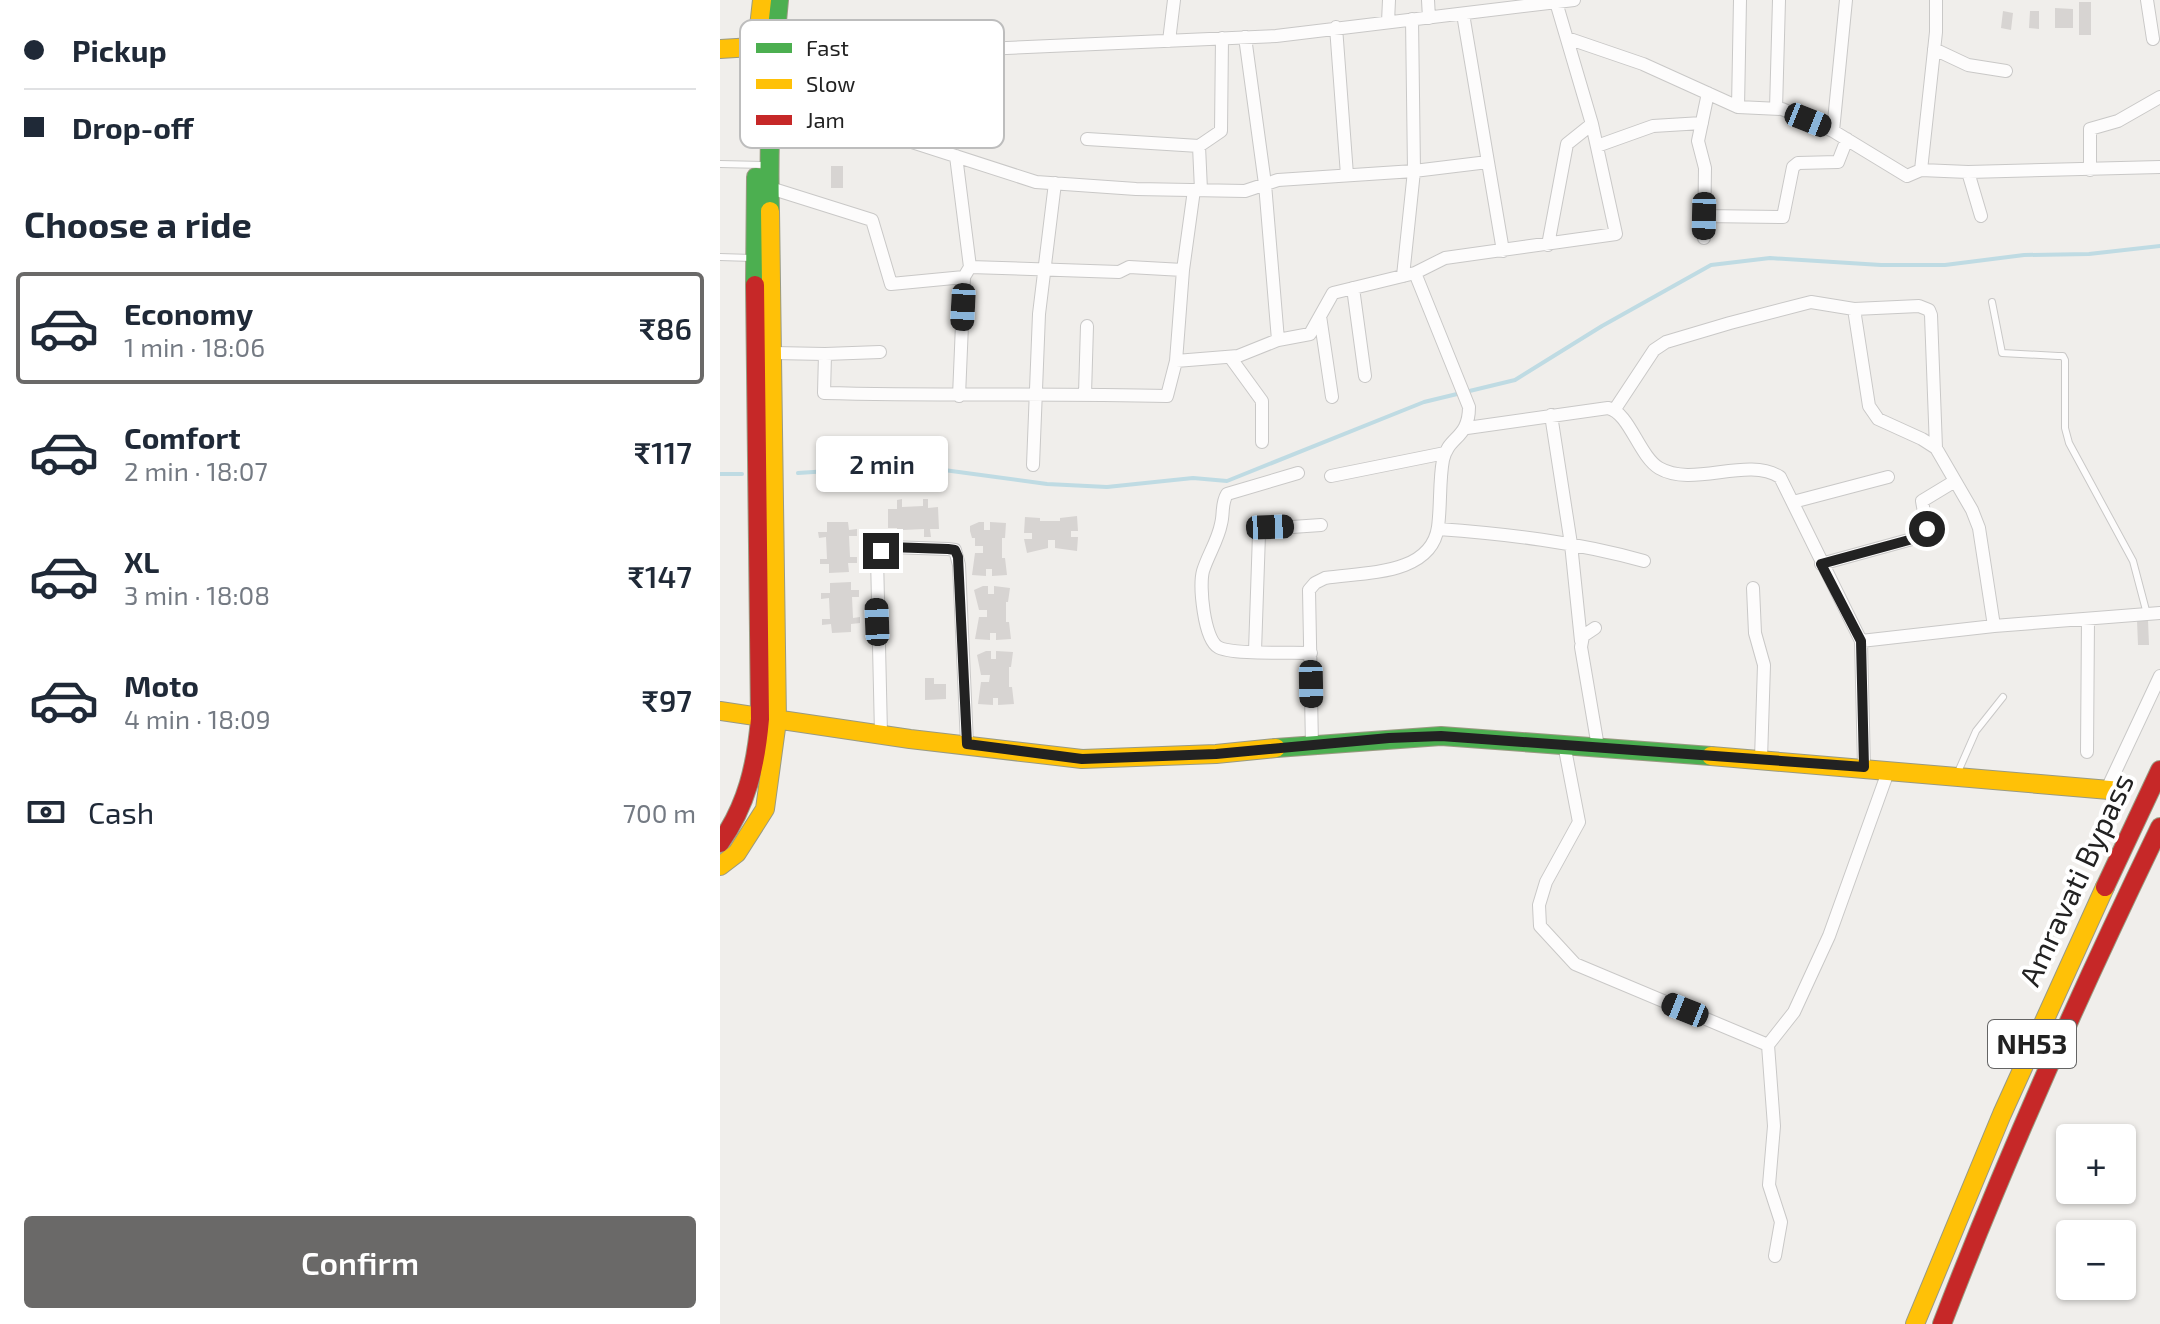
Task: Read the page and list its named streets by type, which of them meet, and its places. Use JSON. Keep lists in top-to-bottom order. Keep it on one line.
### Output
{"streets":{"main road":["Amravati Bypass","NH53"]},"legend":["Fast","Slow","Jam"],"page":{"banner":["Pickup","Drop-off"],"heading":"Choose a ride","list":[{"name":"Economy","note":"1 min · 18:06","value":"₹86"},{"name":"Comfort","note":"2 min · 18:07","value":"₹117"},{"name":"XL","note":"3 min · 18:08","value":"₹147"},{"name":"Moto","note":"4 min · 18:09","value":"₹97"}],"bubble":"2 min","pay":["Cash","700 m"],"map_buttons":["+","−"],"buttons":"Confirm"}}
